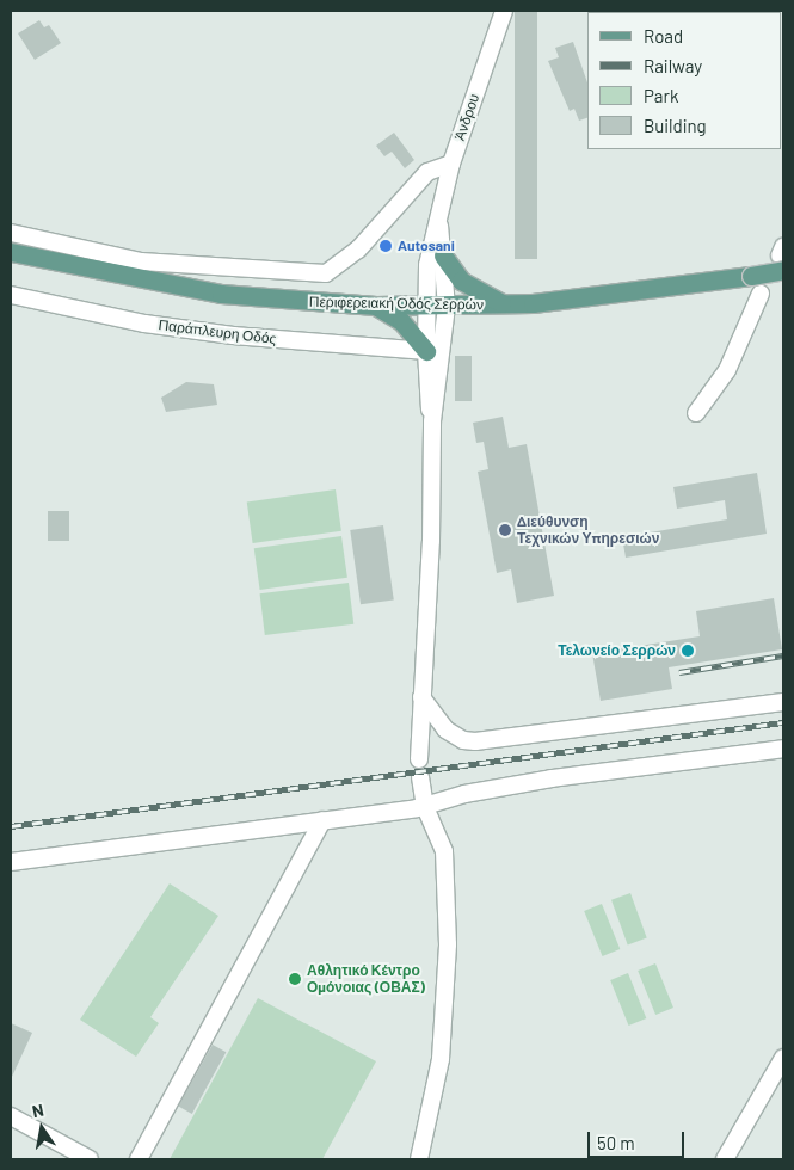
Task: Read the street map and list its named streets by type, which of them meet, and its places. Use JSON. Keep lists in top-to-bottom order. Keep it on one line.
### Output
{"streets":{"main road":["Περιφερειακή Οδός Σερρών"],"street":["Άνδρου","Παράπλευρη Οδός"]},"places":["Autosani","Διεύθυνση Τεχνικών Υπηρεσιών","Τελωνείο Σερρών","Αθλητικό Κέντρο Ομόνοιας (ΟΒΑΣ)"],"legend":["Road","Railway","Park","Building"],"scale_bar":"50 m","north":"top"}
